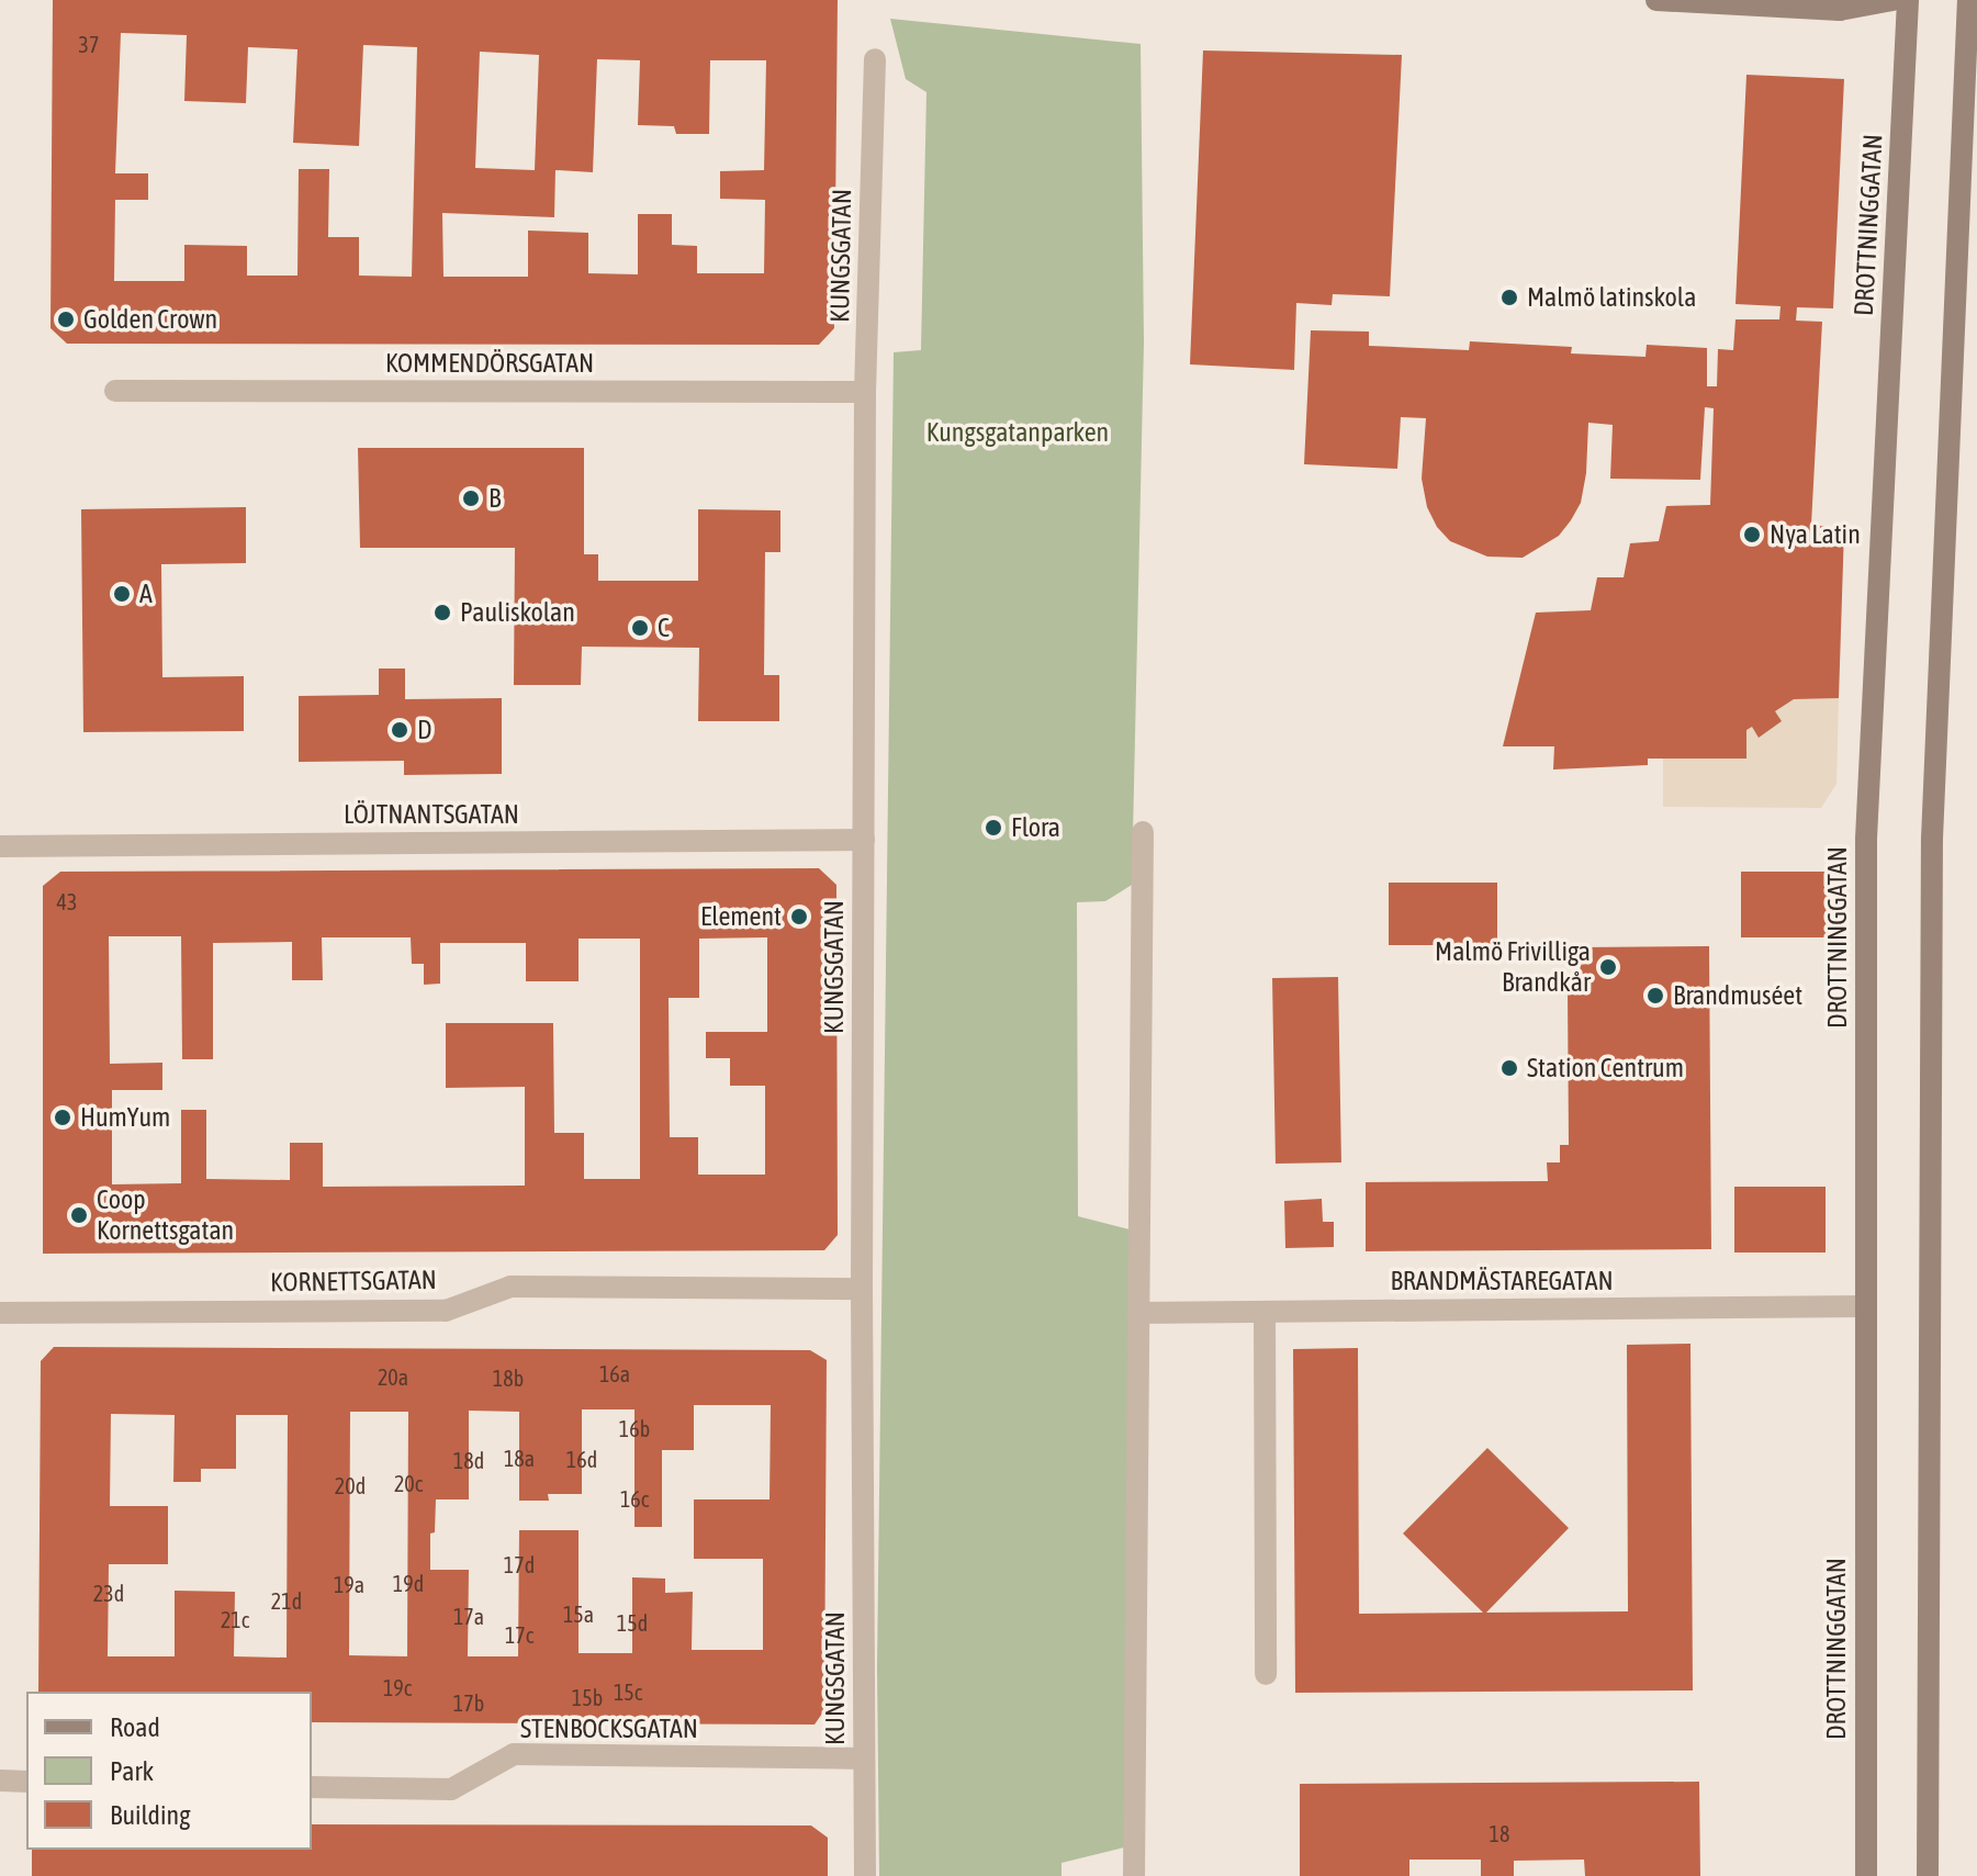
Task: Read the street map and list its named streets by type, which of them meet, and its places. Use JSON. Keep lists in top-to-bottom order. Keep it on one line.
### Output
{"streets":{"main road":["DROTTNINGGATAN"],"street":["KUNGSGATAN","KOMMENDÖRSGATAN","LÖJTNANTSGATAN","KORNETTSGATAN","BRANDMÄSTAREGATAN","STENBOCKSGATAN"]},"crossings":[["DROTTNINGGATAN","BRANDMÄSTAREGATAN"],["KUNGSGATAN","KOMMENDÖRSGATAN"],["KUNGSGATAN","LÖJTNANTSGATAN"],["KUNGSGATAN","KORNETTSGATAN"],["KUNGSGATAN","STENBOCKSGATAN"]],"parks":["Kungsgatanparken"],"places":["Malmö latinskola","Golden Crown","B","Nya Latin","A","Pauliskolan","C","D","Flora","Element","Malmö Frivilliga Brandkår","Brandmuséet","Station Centrum","HumYum","Coop Kornettsgatan"],"house_numbers":["37","43","16a","20a","18b","16b","18a","16d","18d","20c","20d","16c","17d","19d","19a","23d","21d","15a","17a","21c","15d","17c","19c","15c","15b","17b","18"],"legend":["Road","Park","Building"]}
